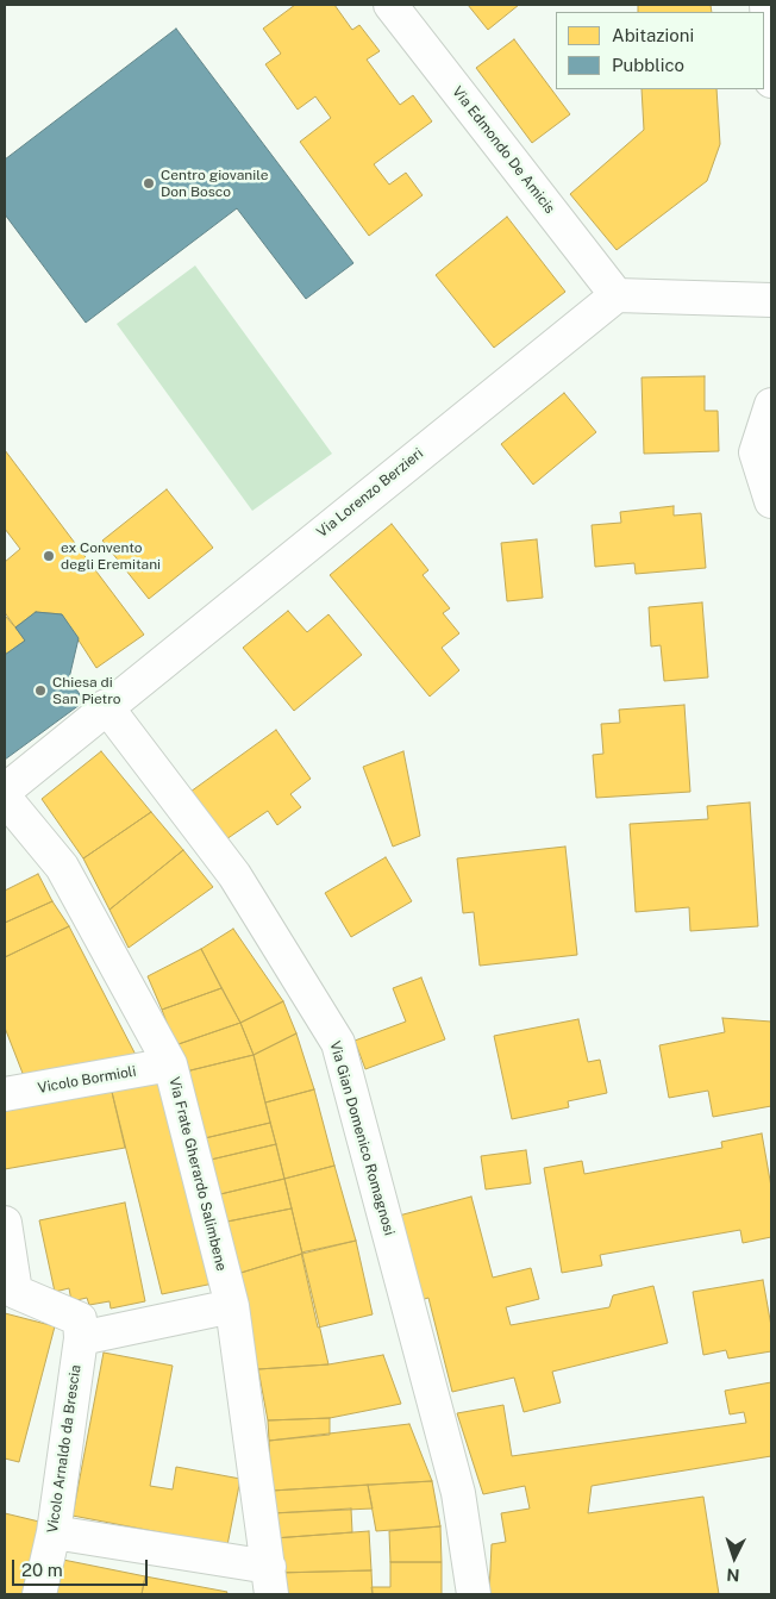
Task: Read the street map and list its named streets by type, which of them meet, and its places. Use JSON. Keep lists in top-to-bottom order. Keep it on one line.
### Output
{"streets":{"street":["Via Edmondo De Amicis","Via Lorenzo Berzieri","Vicolo Bormioli","Via Gian Domenico Romagnosi","Via Frate Gherardo Salimbene","Vicolo Arnaldo da Brescia"]},"crossings":[["Via Edmondo De Amicis","Via Lorenzo Berzieri"],["Via Lorenzo Berzieri","Via Gian Domenico Romagnosi"],["Vicolo Bormioli","Via Frate Gherardo Salimbene"]],"places":["Centro giovanile Don Bosco","ex Convento degli Eremitani","Chiesa di San Pietro"],"legend":["Abitazioni","Pubblico"],"scale_bar":"20 m","north":"bottom"}
